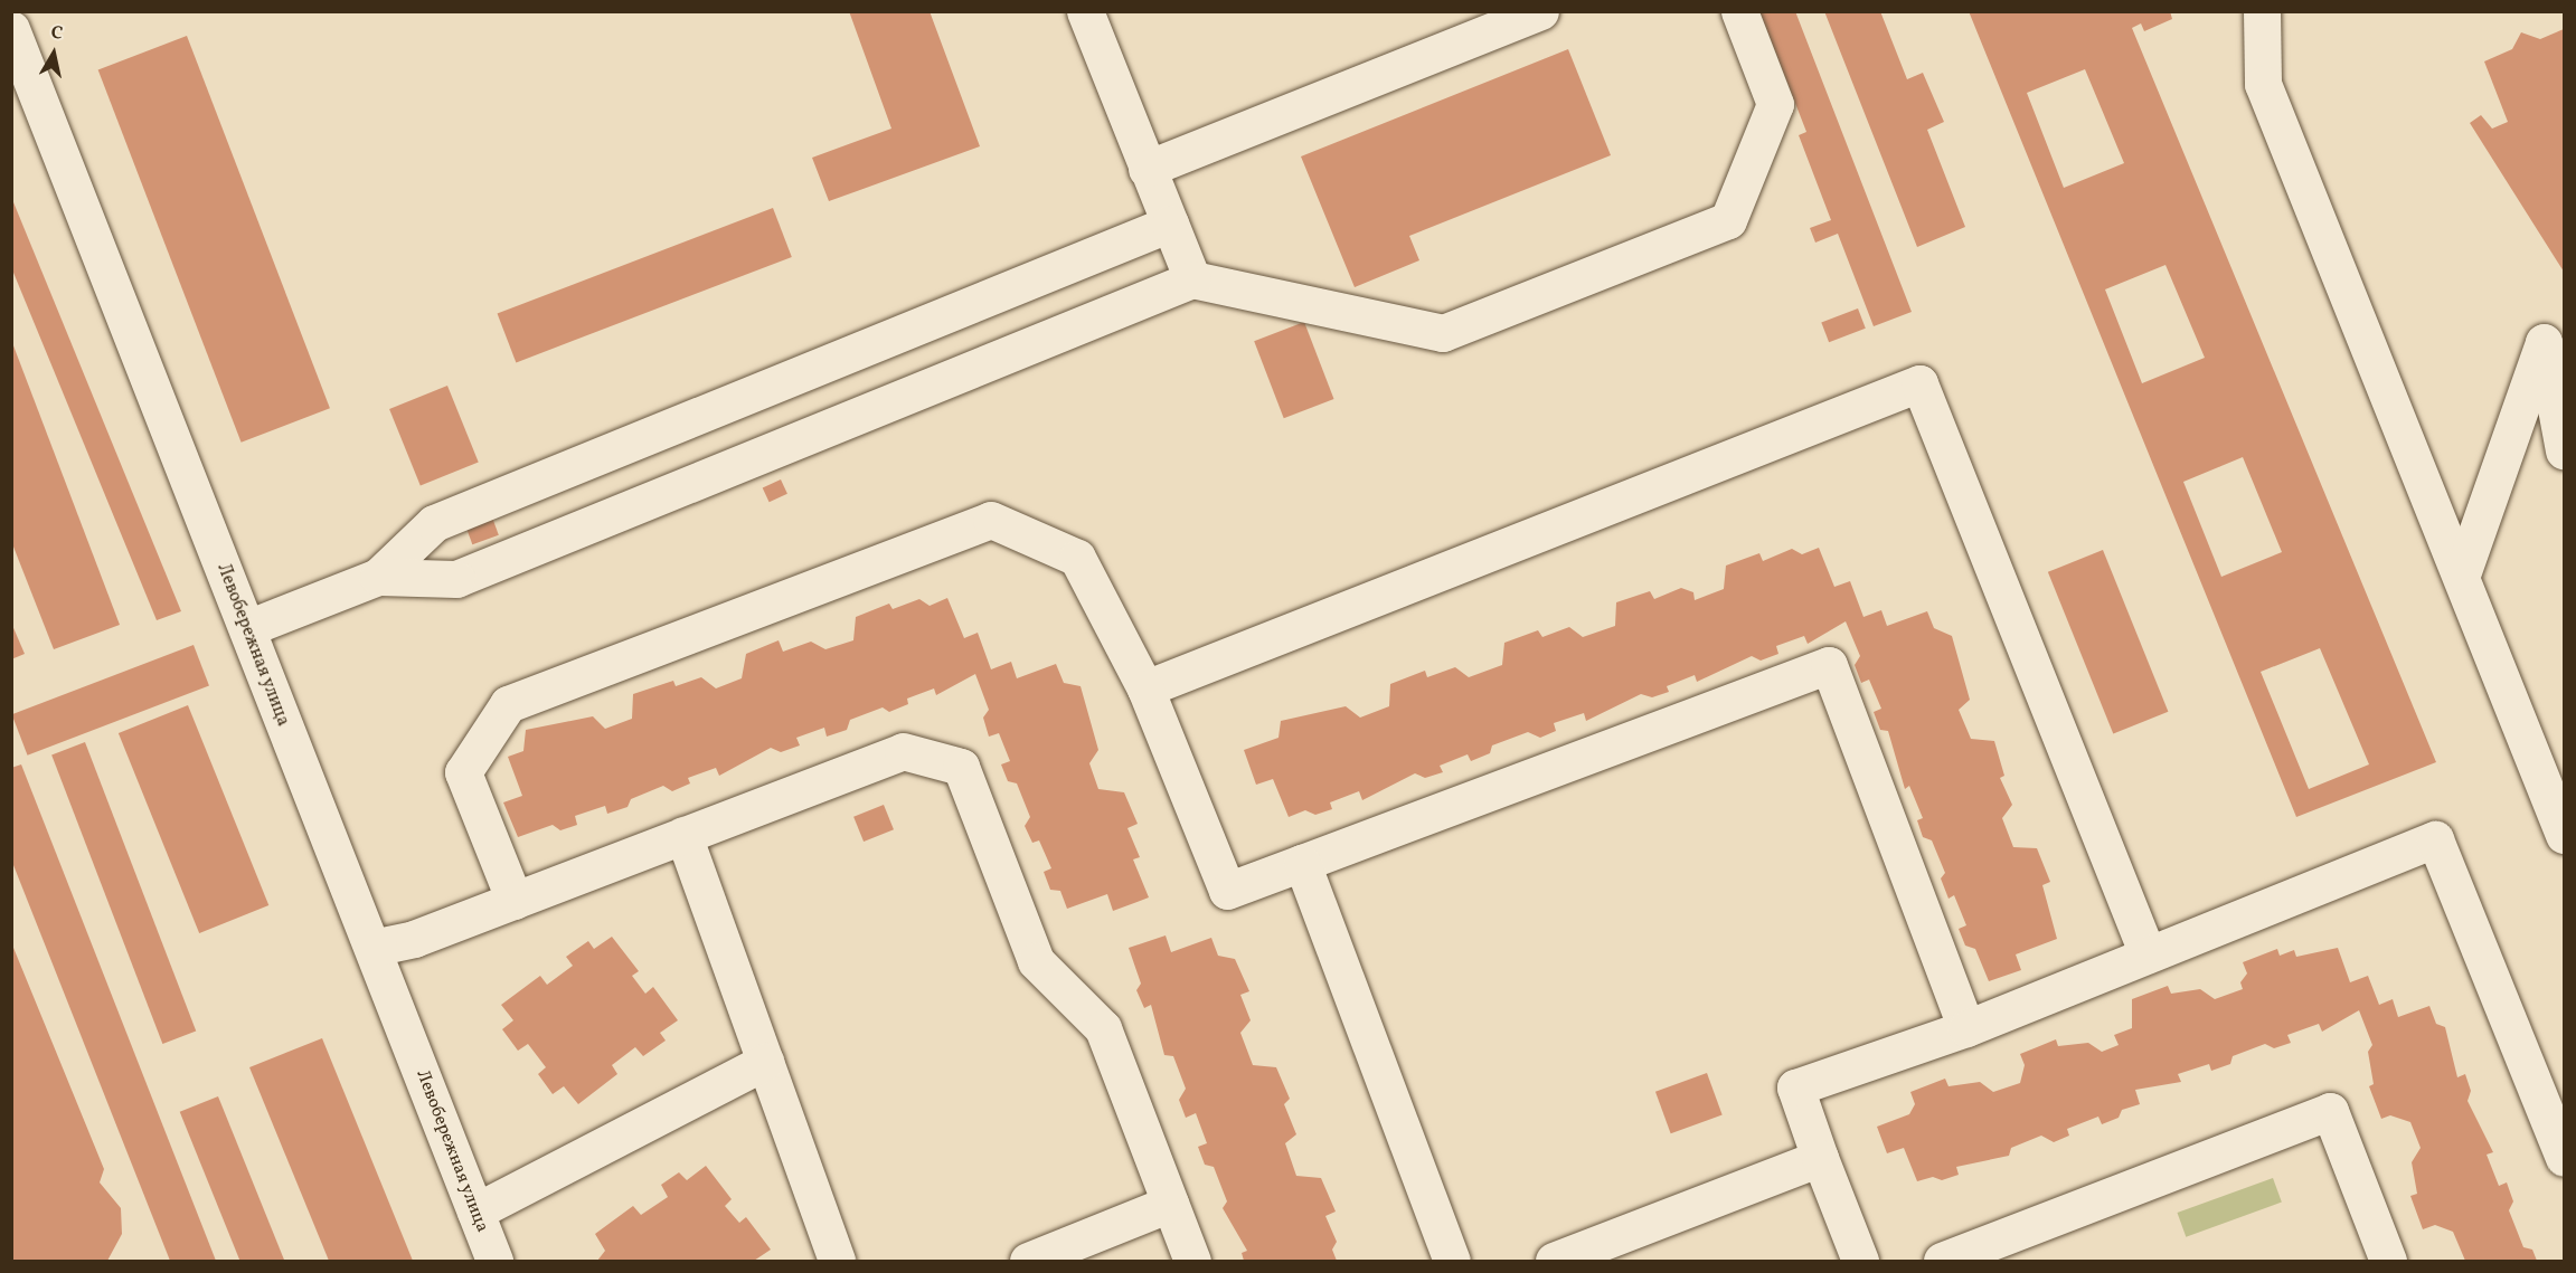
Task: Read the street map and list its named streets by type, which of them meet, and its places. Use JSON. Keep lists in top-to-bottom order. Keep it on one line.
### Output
{"streets":{"street":["Левобережная улица"]},"north":"top"}
